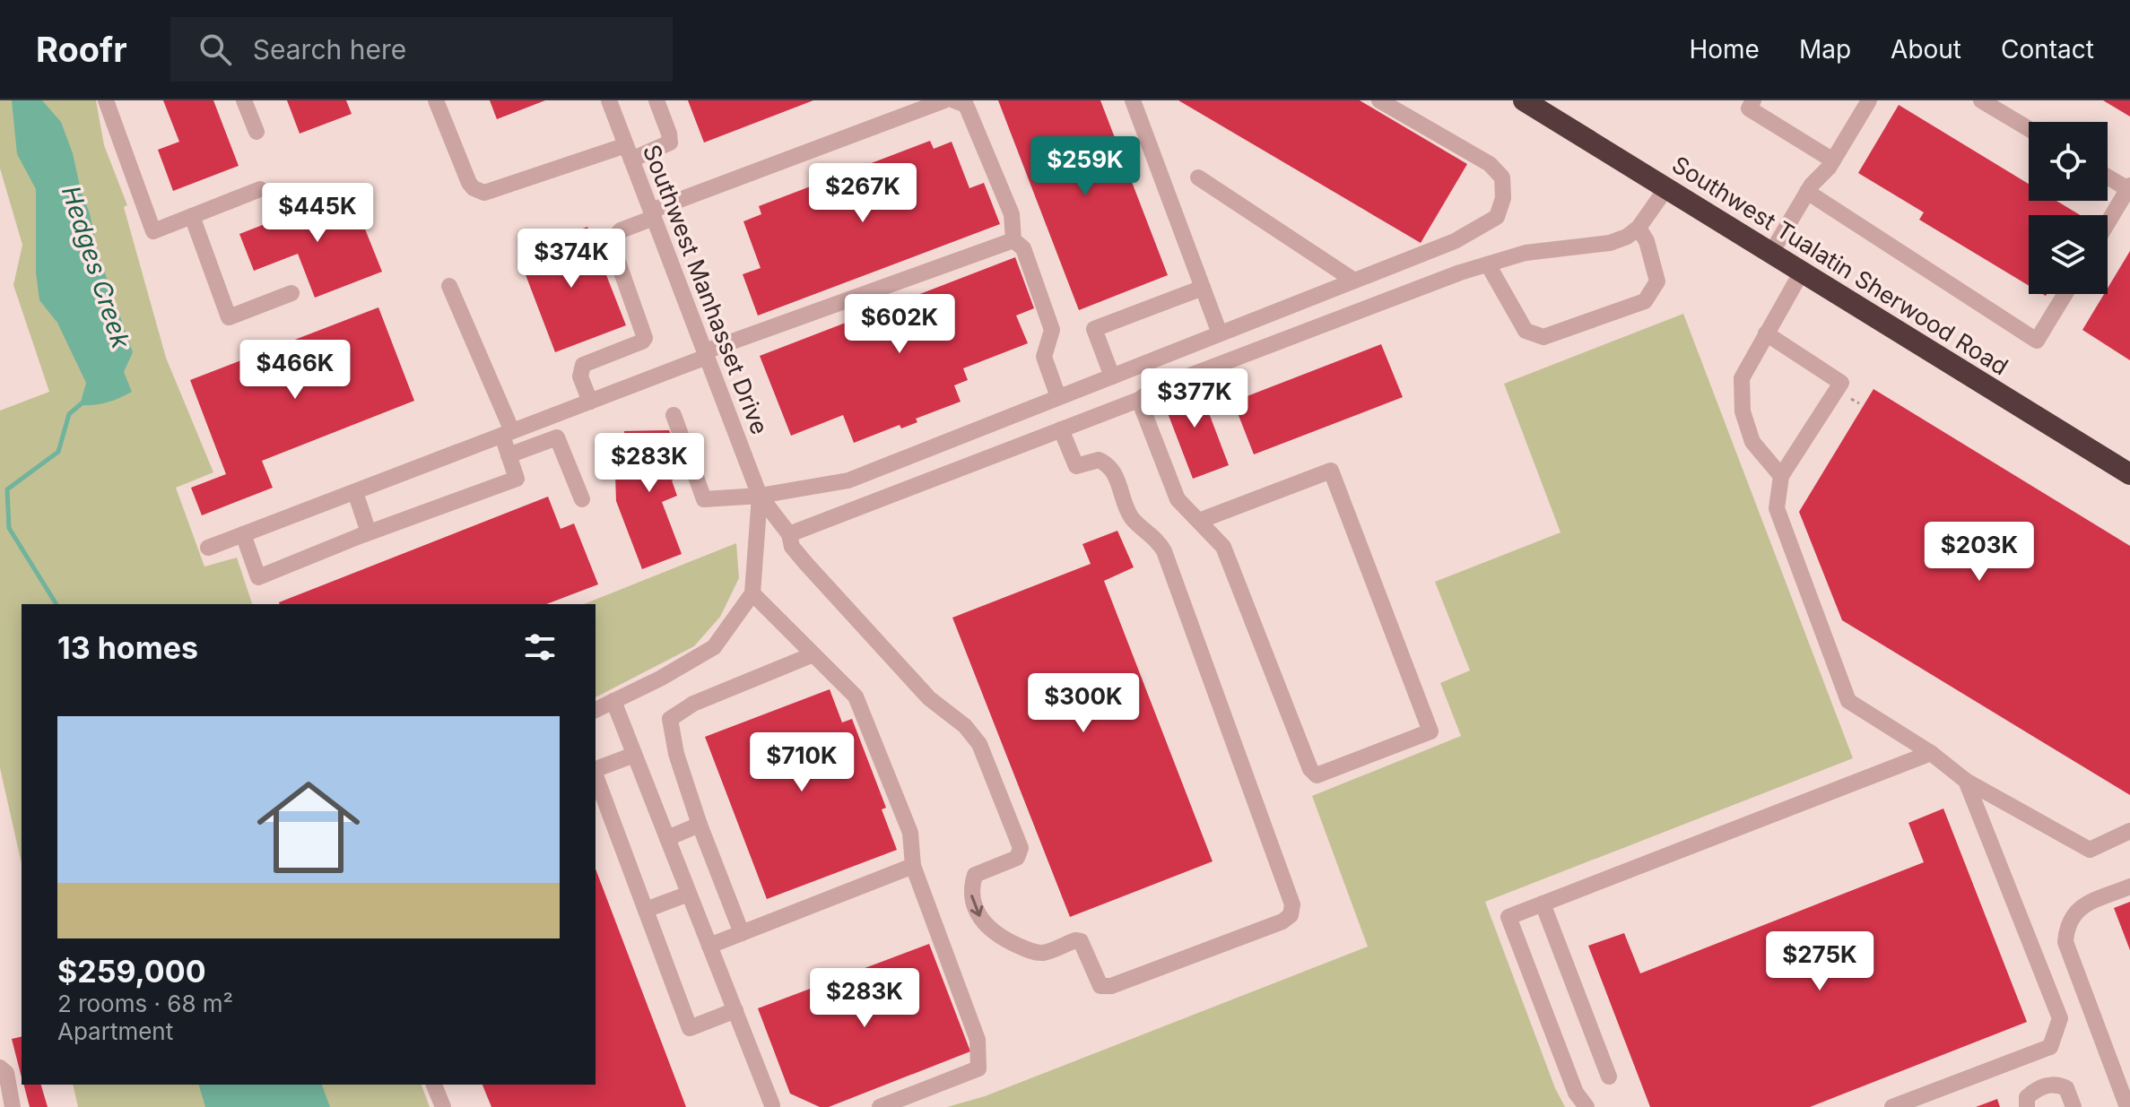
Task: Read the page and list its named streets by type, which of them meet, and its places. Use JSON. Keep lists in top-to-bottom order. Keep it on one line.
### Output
{"streets":{"highway":["Southwest Tualatin Sherwood Road"],"street":["Southwest Manhasset Drive"]},"water":["Hedges Creek"],"page":{"header":"Roofr","search":"Search here","nav":["Home","Map","About","Contact"],"price":["$259K","$267K","$445K","$374K","$602K","$466K","$377K","$283K","$203K","$300K","$710K","$275K","$283K"],"heading":"13 homes","list":[{"name":"$259,000","note":"2 rooms · 68 m² · Apartment"}]}}
